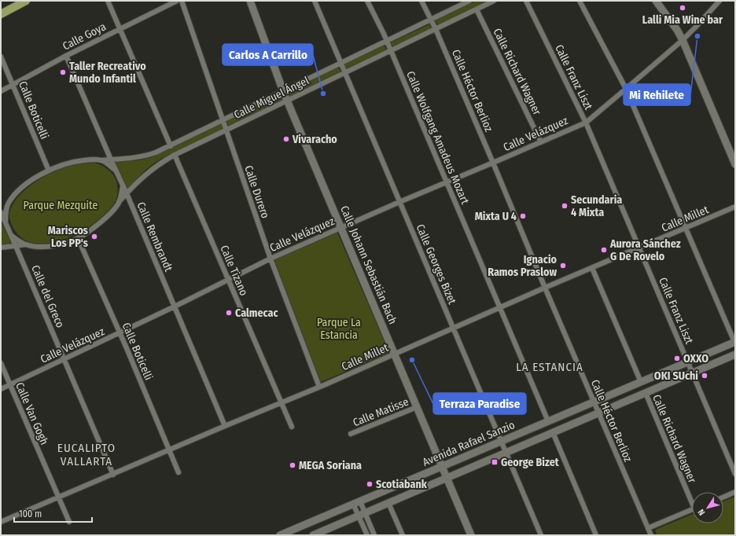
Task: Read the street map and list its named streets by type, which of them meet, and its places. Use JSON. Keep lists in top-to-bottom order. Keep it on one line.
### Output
{"streets":{"main road":["Calle Johann Sebastián Bach","Avenida Rafael Sanzio"],"street":["Calle Goya","Calle Richard Wagner","Calle Franz Liszt","Calle Héctor Berlioz","Calle Miguel Ángel","Calle Boticelli","Calle Velázquez","Calle Wolfgang Amadeus Mozart","Calle Durero","Calle Millet","Calle Rembrandt","Calle Georges Bizet","Calle Tizano","Calle del Greco","Calle Matisse","Calle Van Gogh"]},"crossings":[["Calle Goya","Calle Boticelli"],["Calle Goya","Calle Rembrandt"],["Calle Richard Wagner","Calle Miguel Ángel"],["Calle Richard Wagner","Calle Velázquez"],["Calle Franz Liszt","Calle Velázquez"],["Calle Franz Liszt","Calle Millet"],["Calle Franz Liszt","Avenida Rafael Sanzio"],["Calle Héctor Berlioz","Calle Miguel Ángel"],["Calle Héctor Berlioz","Calle Velázquez"],["Calle Héctor Berlioz","Calle Millet"],["Calle Héctor Berlioz","Avenida Rafael Sanzio"],["Calle Miguel Ángel","Calle Boticelli"],["Calle Miguel Ángel","Calle Wolfgang Amadeus Mozart"],["Calle Miguel Ángel","Calle Durero"],["Calle Miguel Ángel","Calle Rembrandt"],["Calle Miguel Ángel","Calle Georges Bizet"],["Calle Miguel Ángel","Calle Johann Sebastián Bach"],["Calle Miguel Ángel","Calle Tizano"],["Calle Miguel Ángel","Calle del Greco"],["Calle Boticelli","Calle Velázquez"],["Calle Boticelli","Calle Millet"],["Calle Boticelli","Calle Rembrandt"],["Calle Boticelli","Calle del Greco"],["Calle Velázquez","Calle Wolfgang Amadeus Mozart"],["Calle Velázquez","Calle Durero"],["Calle Velázquez","Calle Rembrandt"],["Calle Velázquez","Calle Georges Bizet"],["Calle Velázquez","Calle Johann Sebastián Bach"],["Calle Velázquez","Calle Tizano"],["Calle Velázquez","Calle del Greco"],["Calle Velázquez","Calle Van Gogh"],["Calle Wolfgang Amadeus Mozart","Calle Millet"],["Calle Wolfgang Amadeus Mozart","Avenida Rafael Sanzio"],["Calle Durero","Calle Millet"],["Calle Millet","Calle Rembrandt"],["Calle Millet","Calle Georges Bizet"],["Calle Millet","Calle Johann Sebastián Bach"],["Calle Millet","Calle Tizano"],["Calle Millet","Calle del Greco"],["Calle Millet","Calle Van Gogh"],["Calle Rembrandt","Calle del Greco"],["Calle Georges Bizet","Avenida Rafael Sanzio"],["Calle Johann Sebastián Bach","Calle Matisse"],["Calle Johann Sebastián Bach","Avenida Rafael Sanzio"]],"districts":["LA ESTANCIA","EUCALIPTO VALLARTA"],"parks":["Parque Mezquite","Parque La Estancia"],"places":{"other":["Lalli Mia Wine bar","Mi Rehilete","Taller Recreativo Mundo Infantil","Carlos A Carrillo","Vivaracho","Secundaria 4 Mixta","Mixta U 4","Mariscos Los PP's","Aurora Sánchez G De Rovelo","Ignacio Ramos Praslow","Calmecac","OXXO","Terraza Paradise","OKI SUchi","MEGA Soriana","Scotiabank"],"transit":["George Bizet"]},"scale_bar":"100 m","north":"bottom left"}
